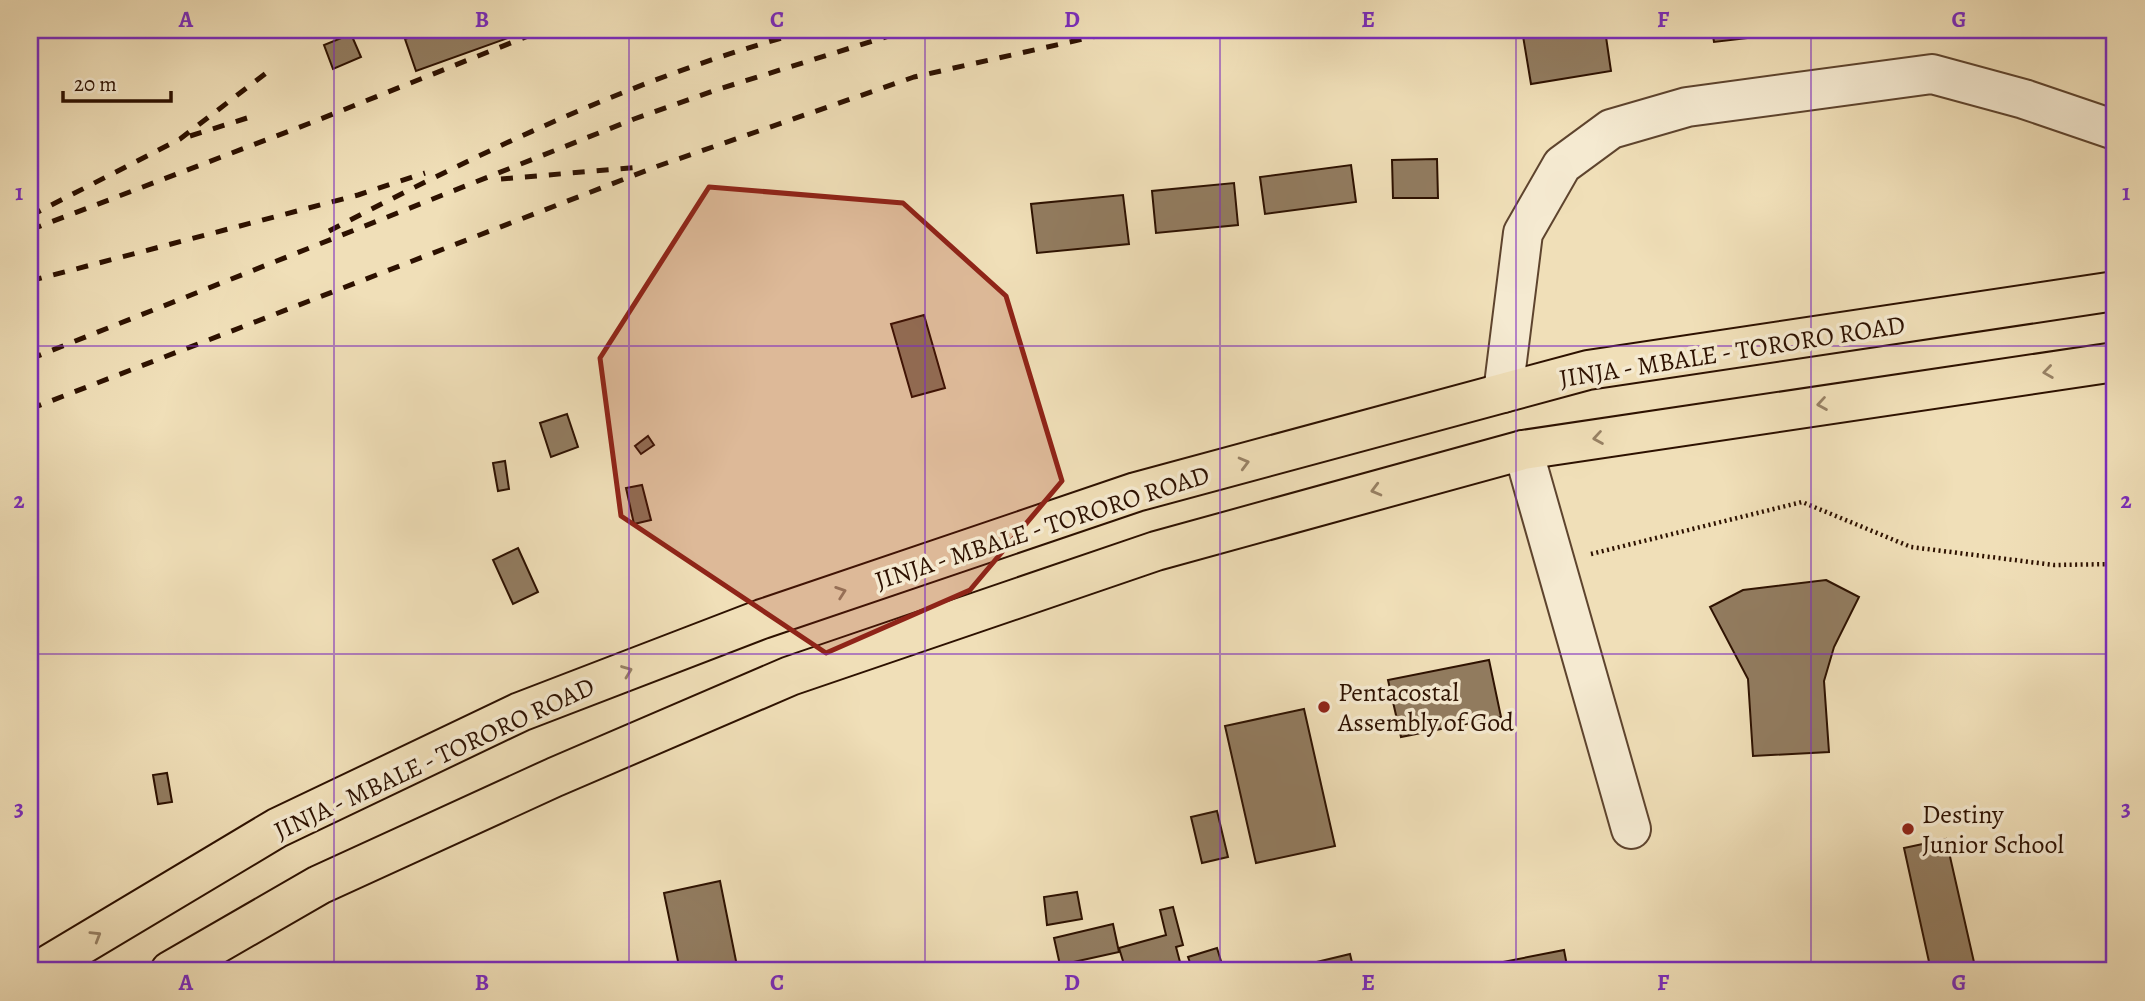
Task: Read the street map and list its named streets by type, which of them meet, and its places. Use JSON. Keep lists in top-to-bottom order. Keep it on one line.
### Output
{"streets":{"highway":["JINJA - MBALE - TORORO ROAD"]},"places":["Pentacostal Assembly of God","Destiny Junior School"],"scale_bar":"20 m","grid":{"columns":["A","B","C","D","E","F","G"],"rows":["1","2","3"]}}
